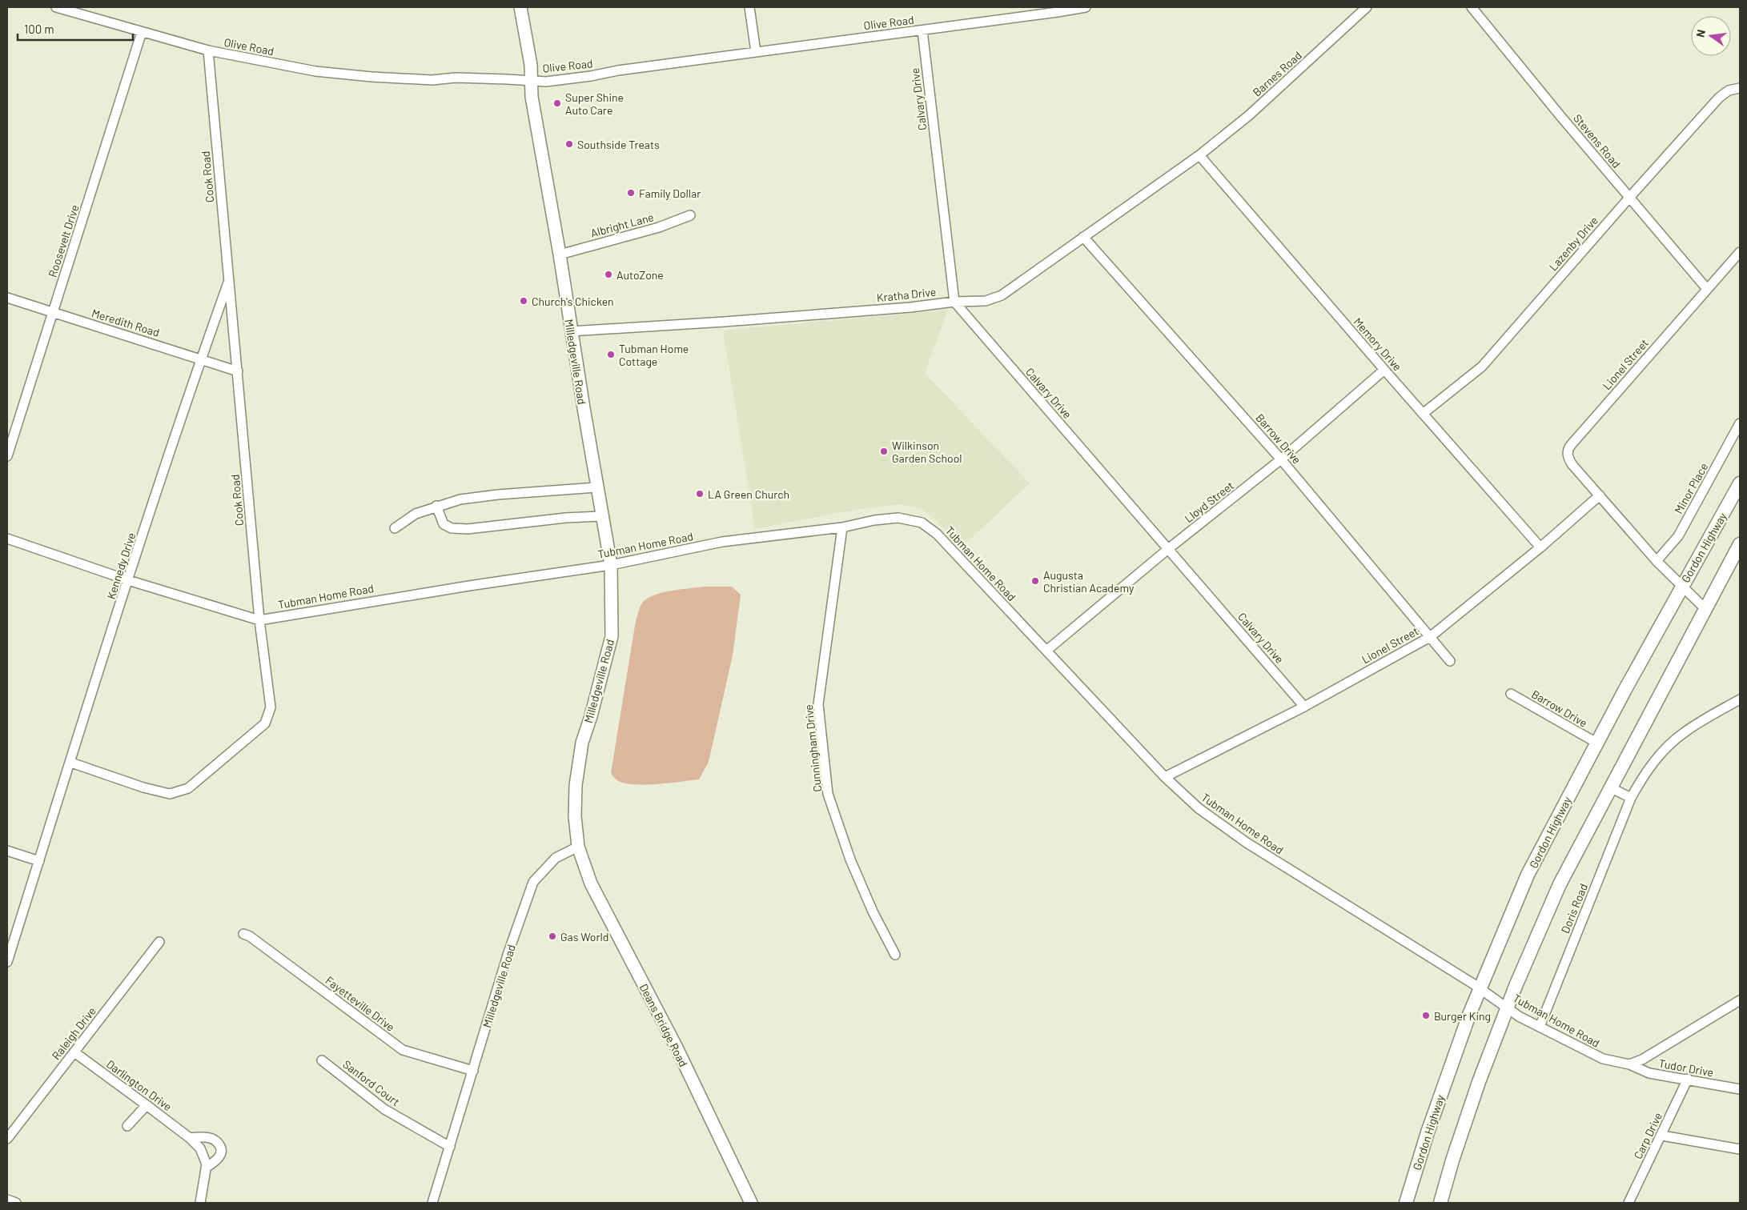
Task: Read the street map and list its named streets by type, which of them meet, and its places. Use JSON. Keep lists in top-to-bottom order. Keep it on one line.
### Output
{"streets":{"highway":["Gordon Highway"],"main road":["Milledgeville Road","Deans Bridge Road"],"street":["Olive Road","Barnes Road","Calvary Drive","Stevens Road","Cook Road","Albright Lane","Roosevelt Drive","Lazenby Drive","Kratha Drive","Meredith Road","Memory Drive","Lionel Street","Barrow Drive","Minor Place","Lloyd Street","Tubman Home Road","Kennedy Drive","Cunningham Drive","Doris Road","Fayetteville Drive","Raleigh Drive","Tudor Drive","Sanford Court","Darlington Drive","Carp Drive"]},"crossings":[["Olive Road","Calvary Drive"],["Olive Road","Cook Road"],["Olive Road","Roosevelt Drive"],["Olive Road","Milledgeville Road"],["Barnes Road","Kratha Drive"],["Barnes Road","Memory Drive"],["Calvary Drive","Kratha Drive"],["Calvary Drive","Lionel Street"],["Calvary Drive","Lloyd Street"],["Stevens Road","Lazenby Drive"],["Stevens Road","Lionel Street"],["Cook Road","Meredith Road"],["Cook Road","Tubman Home Road"],["Cook Road","Kennedy Drive"],["Albright Lane","Milledgeville Road"],["Roosevelt Drive","Meredith Road"],["Lazenby Drive","Memory Drive"],["Kratha Drive","Memory Drive"],["Kratha Drive","Milledgeville Road"],["Kratha Drive","Barrow Drive"],["Meredith Road","Kennedy Drive"],["Memory Drive","Lionel Street"],["Memory Drive","Lloyd Street"],["Milledgeville Road","Tubman Home Road"],["Milledgeville Road","Fayetteville Drive"],["Milledgeville Road","Deans Bridge Road"],["Milledgeville Road","Sanford Court"],["Lionel Street","Barrow Drive"],["Lionel Street","Minor Place"],["Lionel Street","Tubman Home Road"],["Lionel Street","Gordon Highway"],["Barrow Drive","Lloyd Street"],["Barrow Drive","Gordon Highway"],["Lloyd Street","Tubman Home Road"],["Tubman Home Road","Gordon Highway"],["Tubman Home Road","Kennedy Drive"],["Tubman Home Road","Cunningham Drive"],["Tubman Home Road","Doris Road"],["Tubman Home Road","Tudor Drive"],["Raleigh Drive","Darlington Drive"],["Tudor Drive","Carp Drive"]],"places":["Super Shine Auto Care","Southside Treats","Family Dollar","AutoZone","Church's Chicken","Tubman Home Cottage","Wilkinson Garden School","LA Green Church","Augusta Christian Academy","Gas World","Burger King"],"scale_bar":"100 m","north":"left"}
